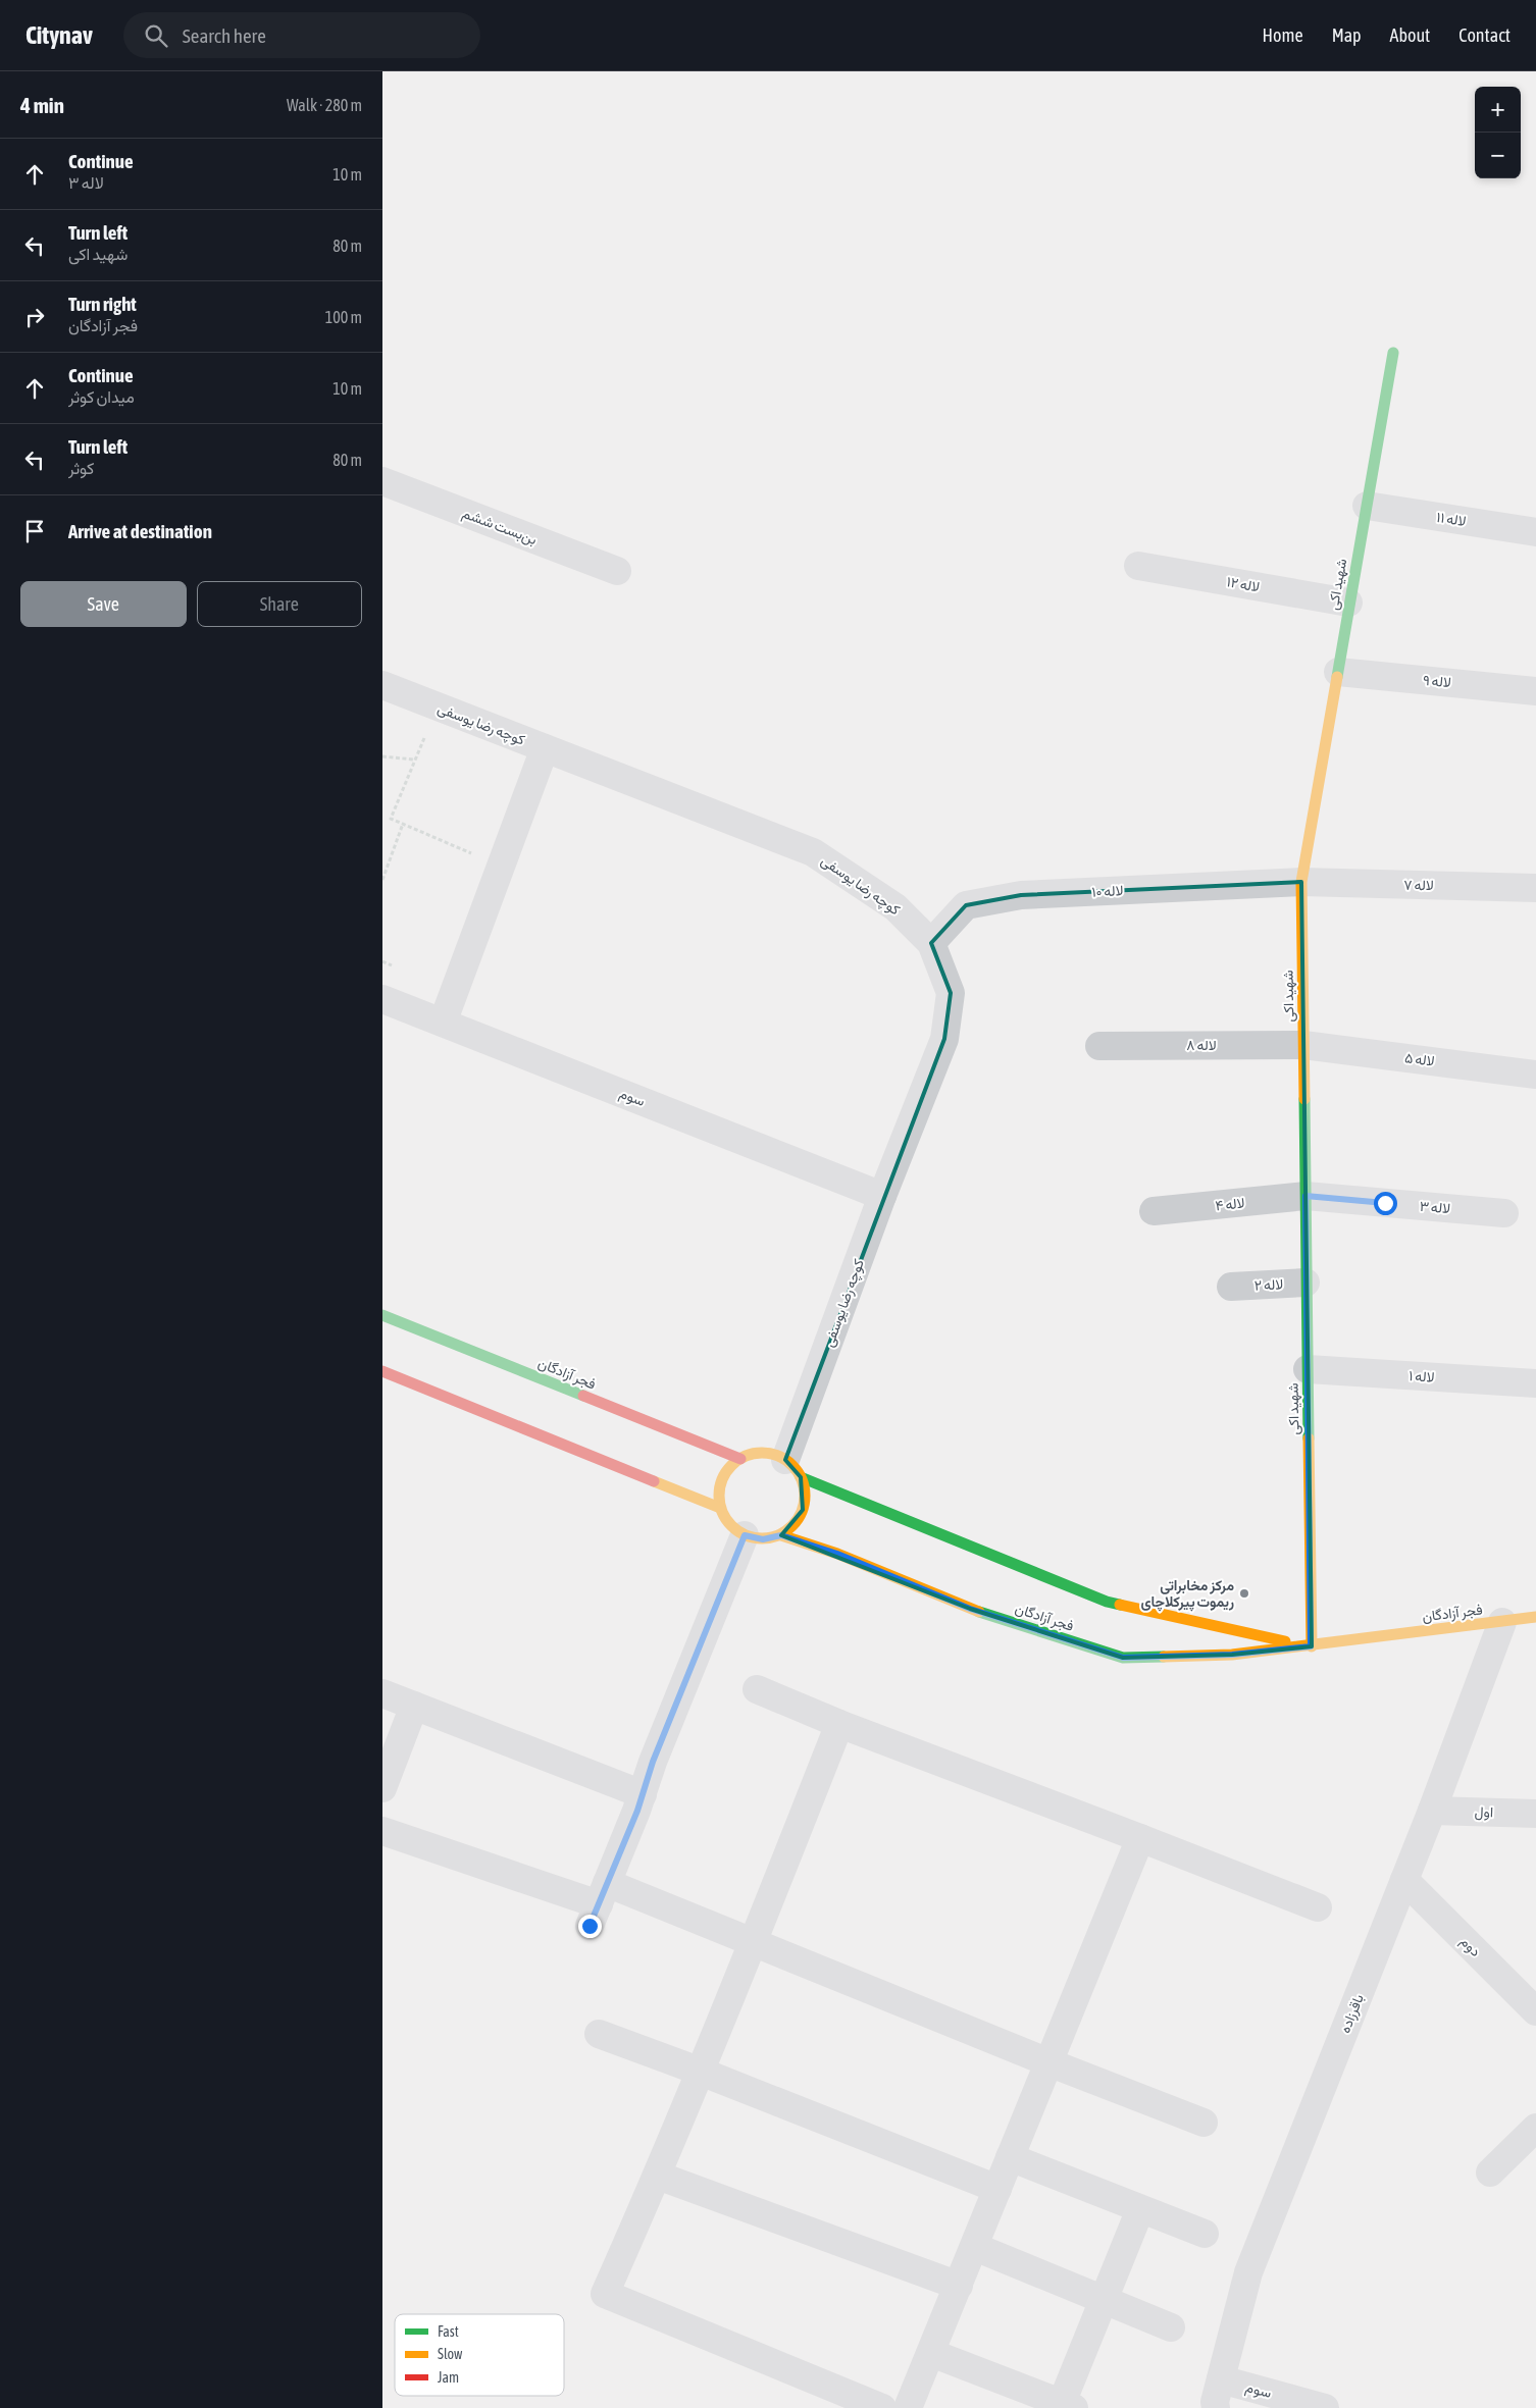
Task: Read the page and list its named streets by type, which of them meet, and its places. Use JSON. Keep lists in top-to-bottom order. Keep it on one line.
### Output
{"streets":{"street":["لاله ۱۱","بن‌بست ششم","لاله ۱۲","شهید اکی","لاله ۹","کوچه رضا یوسفی","لاله ۷","لاله ۱۰","لاله ۸","لاله ۵","سوم","لاله ۴","لاله ۳","لاله ۲","فجر آزادگان","لاله ۱","اول","دوم","باقرزاده"]},"crossings":[["لاله ۱۱","شهید اکی"],["لاله ۱۲","شهید اکی"],["شهید اکی","لاله ۹"],["شهید اکی","لاله ۷"],["شهید اکی","لاله ۱۰"],["شهید اکی","لاله ۸"],["شهید اکی","لاله ۵"],["شهید اکی","لاله ۴"],["شهید اکی","لاله ۳"],["شهید اکی","لاله ۲"],["شهید اکی","فجر آزادگان"],["شهید اکی","لاله ۱"],["کوچه رضا یوسفی","لاله ۱۰"],["کوچه رضا یوسفی","سوم"],["کوچه رضا یوسفی","فجر آزادگان"],["لاله ۷","لاله ۱۰"],["لاله ۸","لاله ۵"],["سوم","باقرزاده"],["لاله ۴","لاله ۳"],["فجر آزادگان","باقرزاده"],["اول","باقرزاده"],["دوم","باقرزاده"]],"places":["مرکز مخابراتی ریموت پیرکلاچای"],"legend":["Fast","Slow","Jam"],"page":{"header":"Citynav","search":"Search here","nav":["Home","Map","About","Contact"],"heading":["4 min","Walk · 280 m"],"map_buttons":["+","−"],"list":[["Continue","لاله ۳","10 m"],["Turn left","شهید اکی","80 m"],["Turn right","فجر آزادگان","100 m"],["Continue","میدان کوثر","10 m"],["Turn left","کوثر","80 m"],"Arrive at destination"],"buttons":["Save","Share"]}}
